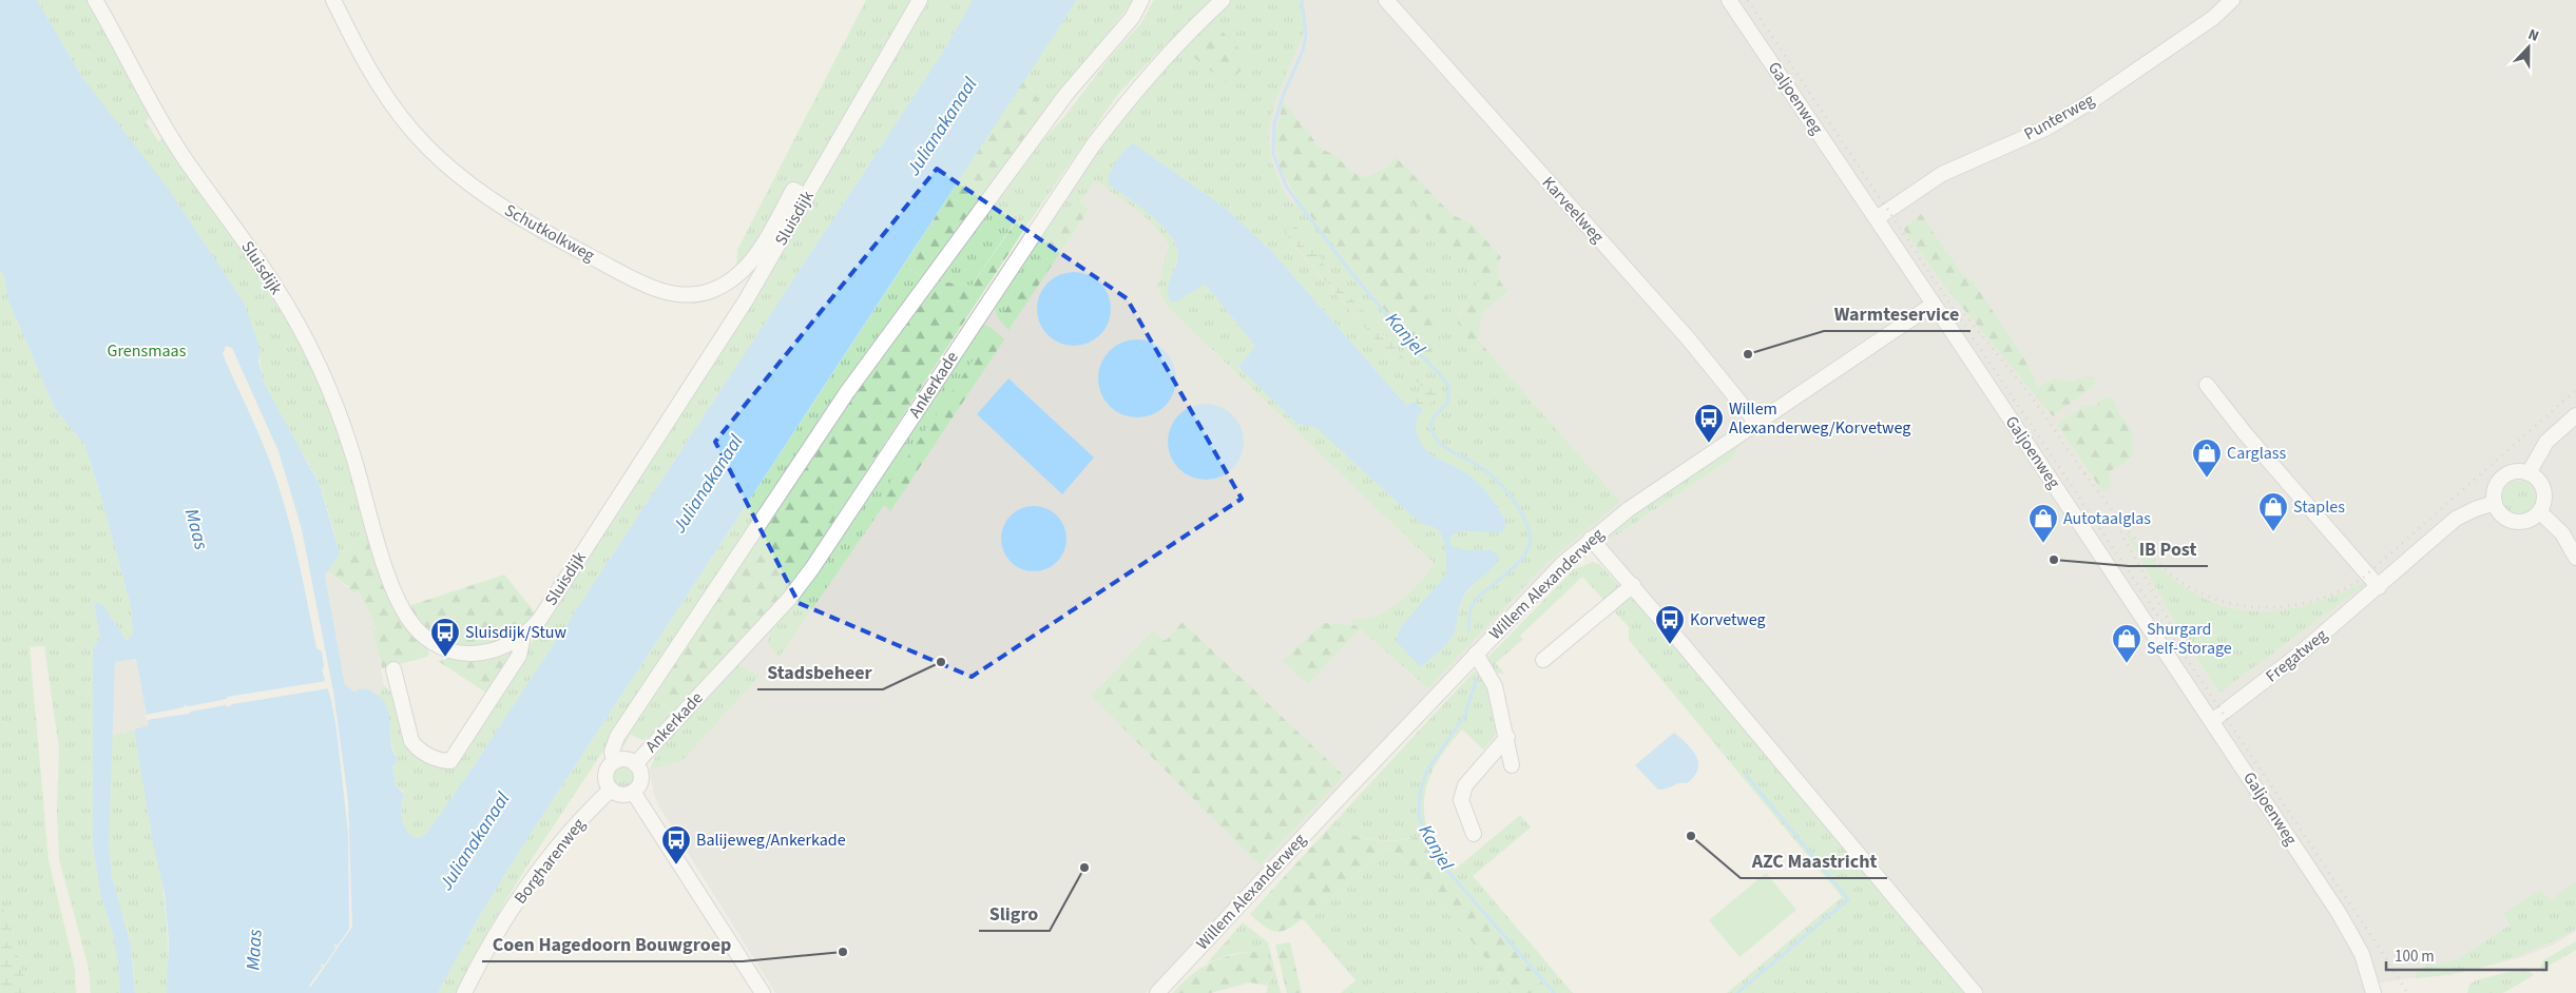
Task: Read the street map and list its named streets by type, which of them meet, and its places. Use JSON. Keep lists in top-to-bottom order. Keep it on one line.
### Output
{"streets":{"street":["Galjoenweg","Punterweg","Karveelweg","Sluisdijk","Schutkolkweg","Ankerkade","Willem Alexanderweg","Fregatweg","Borgharenweg"]},"crossings":[["Galjoenweg","Punterweg"],["Galjoenweg","Willem Alexanderweg"],["Galjoenweg","Fregatweg"],["Karveelweg","Willem Alexanderweg"],["Sluisdijk","Schutkolkweg"],["Ankerkade","Borgharenweg"]],"water":["Julianakanaal","Kanjel","Maas"],"parks":["Grensmaas"],"places":{"other":["Warmteservice","IB Post","Stadsbeheer","AZC Maastricht","Sligro","Coen Hagedoorn Bouwgroep"],"bus stop":["Willem Alexanderweg/Korvetweg","Korvetweg","Sluisdijk/Stuw","Balijeweg/Ankerkade"],"shop":["Carglass","Staples","Autotaalglas","Shurgard Self-Storage"]},"scale_bar":"100 m","north":"top"}
